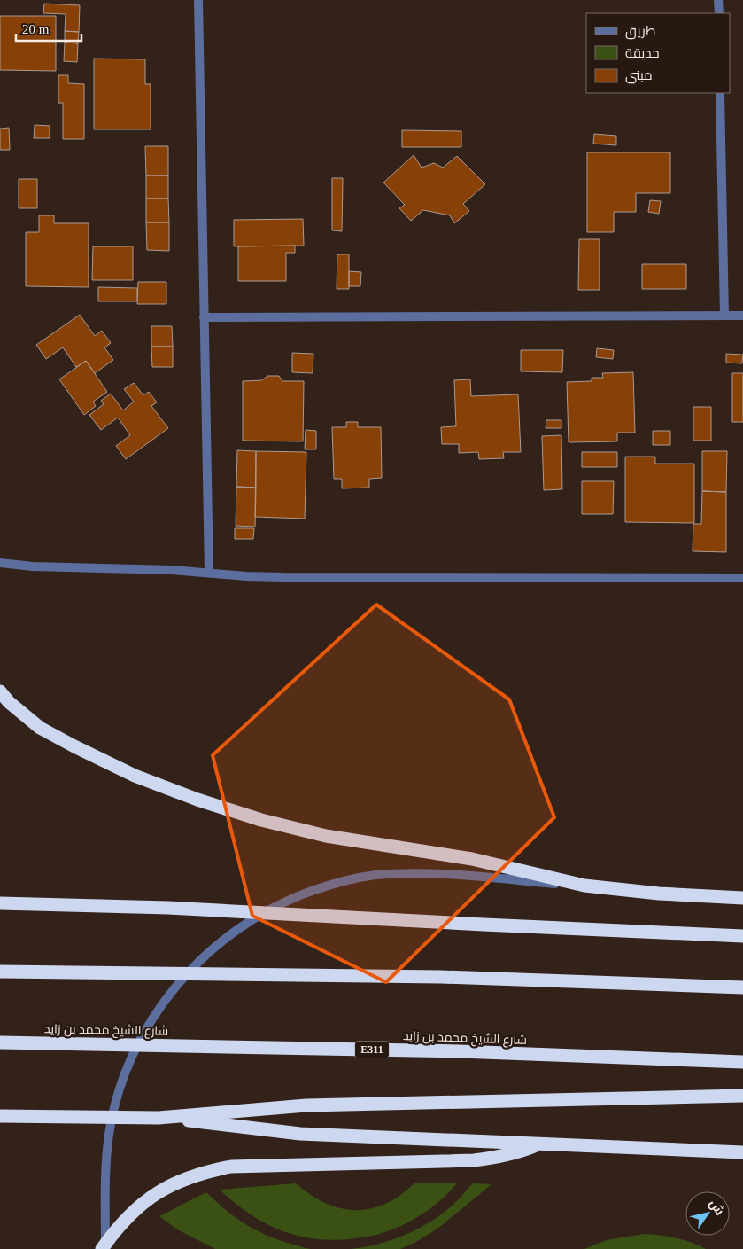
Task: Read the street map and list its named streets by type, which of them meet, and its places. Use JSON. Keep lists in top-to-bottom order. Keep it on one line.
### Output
{"streets":{"highway":["شارع الشيخ محمد بن زايد","E311"]},"legend":["طريق","حديقة","مبنى"],"scale_bar":"20 m","north":"top right"}
